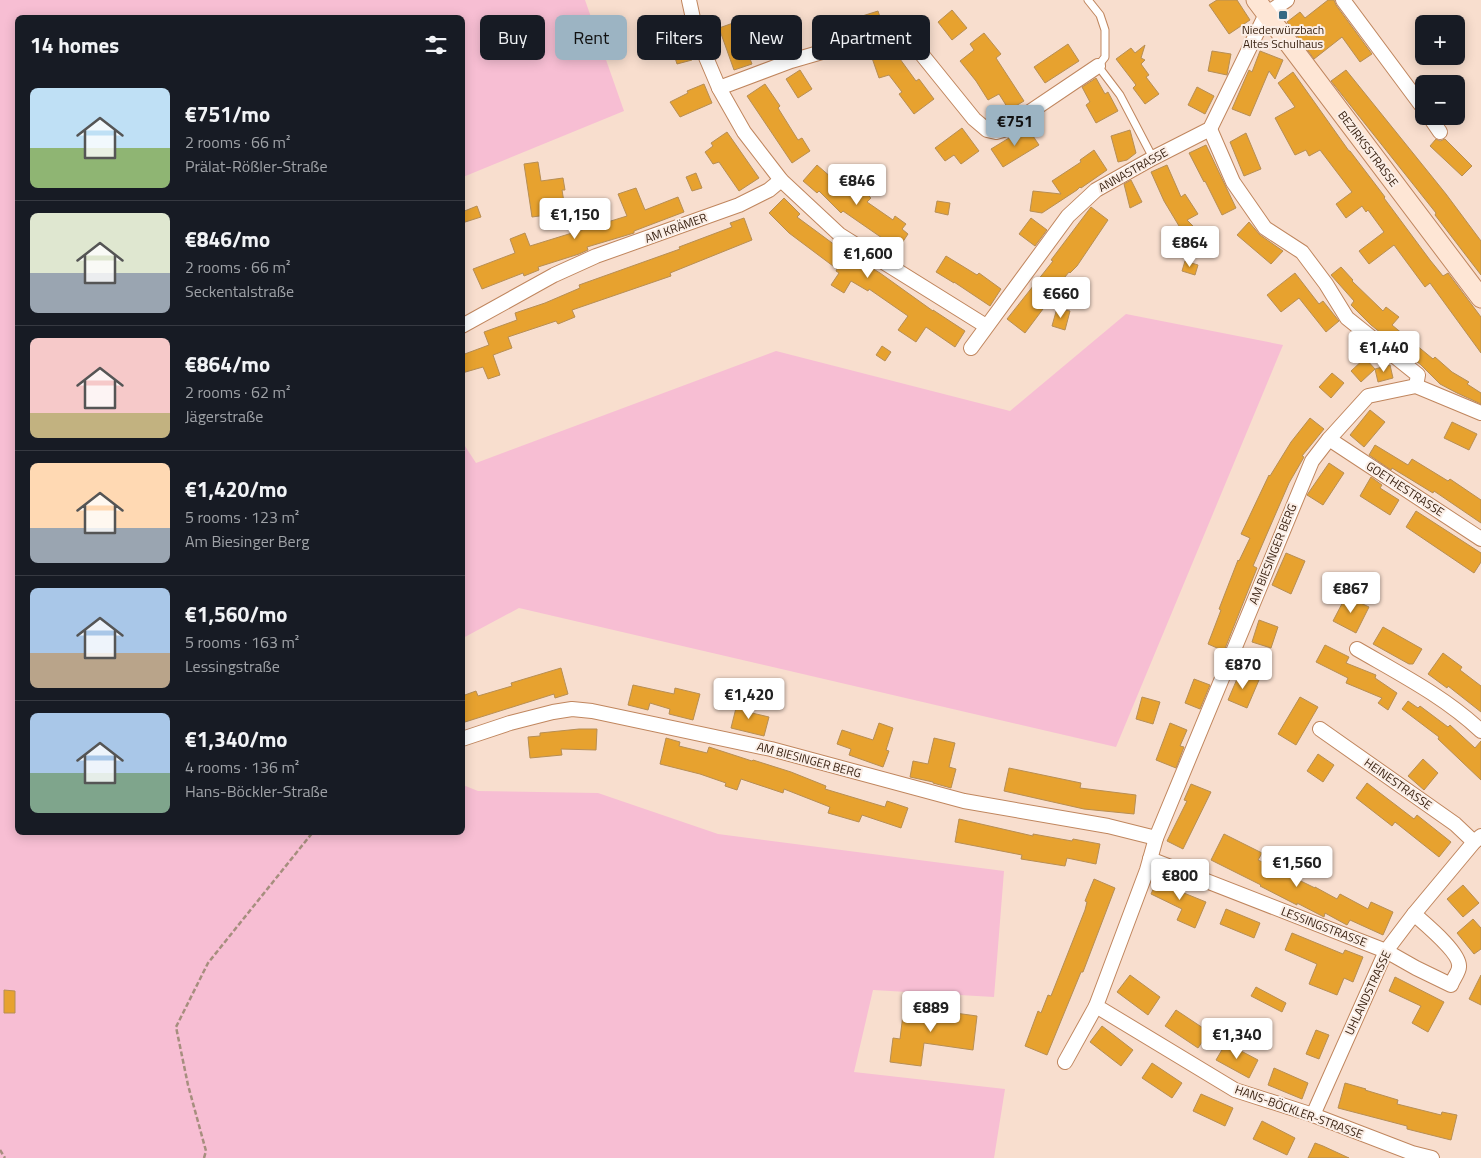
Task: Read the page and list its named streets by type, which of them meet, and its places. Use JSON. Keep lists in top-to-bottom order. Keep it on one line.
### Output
{"streets":{"main road":["BEZIRKSSTRASSE"],"street":["ANNASTRASSE","AM KRÄMER","GOETHESTRASSE","AM BIESINGER BERG","HEINESTRASSE","LESSINGSTRASSE","UHLANDSTRASSE","HANS-BÖCKLER-STRASSE"]},"crossings":[["GOETHESTRASSE","AM BIESINGER BERG"],["AM BIESINGER BERG","LESSINGSTRASSE"],["HEINESTRASSE","UHLANDSTRASSE"],["LESSINGSTRASSE","UHLANDSTRASSE"],["UHLANDSTRASSE","HANS-BÖCKLER-STRASSE"]],"places":{"transit":["Niederwürzbach Altes Schulhaus"]},"page":{"map_buttons":["+","−"],"chip":["Buy","Rent","Filters","New","Apartment"],"heading":"14 homes","list":[{"name":"€751/mo","note":"2 rooms · 66 m² · Prälat-Rößler-Straße"},{"name":"€846/mo","note":"2 rooms · 66 m² · Seckentalstraße"},{"name":"€864/mo","note":"2 rooms · 62 m² · Jägerstraße"},{"name":"€1,420/mo","note":"5 rooms · 123 m² · Am Biesinger Berg"},{"name":"€1,560/mo","note":"5 rooms · 163 m² · Lessingstraße"},{"name":"€1,340/mo","note":"4 rooms · 136 m² · Hans-Böckler-Straße"}],"price":["€751","€846","€1,150","€864","€1,600","€660","€1,440","€867","€870","€1,420","€1,560","€800","€889","€1,340"]}}
